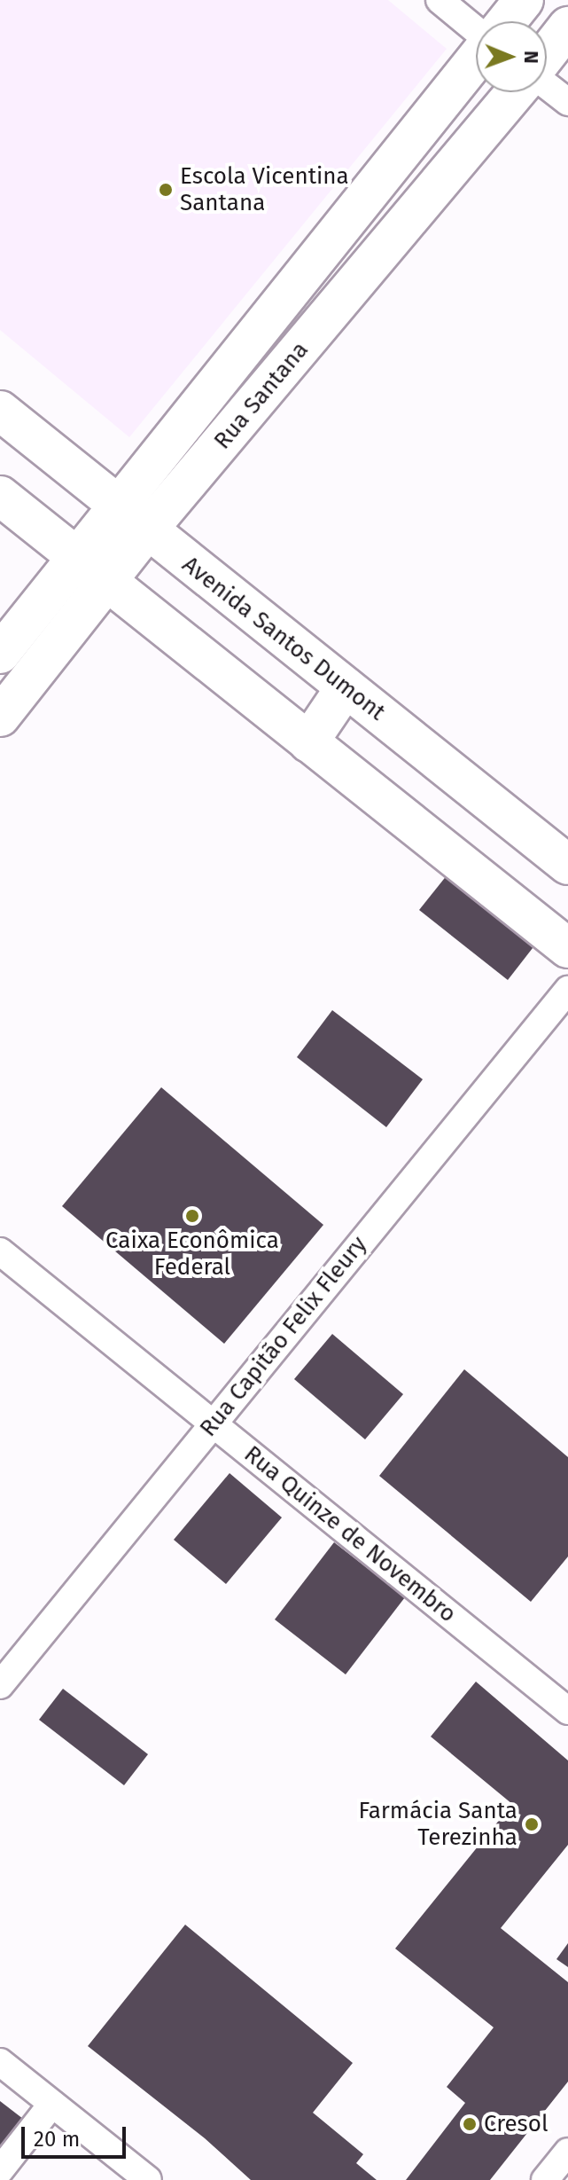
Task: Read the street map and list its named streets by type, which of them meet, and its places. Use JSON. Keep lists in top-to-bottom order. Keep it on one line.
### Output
{"streets":{"street":["Rua Santana","Avenida Santos Dumont","Rua Capitão Felix Fleury","Rua Quinze de Novembro"]},"crossings":[["Rua Santana","Avenida Santos Dumont"],["Rua Capitão Felix Fleury","Rua Quinze de Novembro"]],"places":["Escola Vicentina Santana","Caixa Econômica Federal","Farmácia Santa Terezinha","Cresol"],"scale_bar":"20 m","north":"right"}
